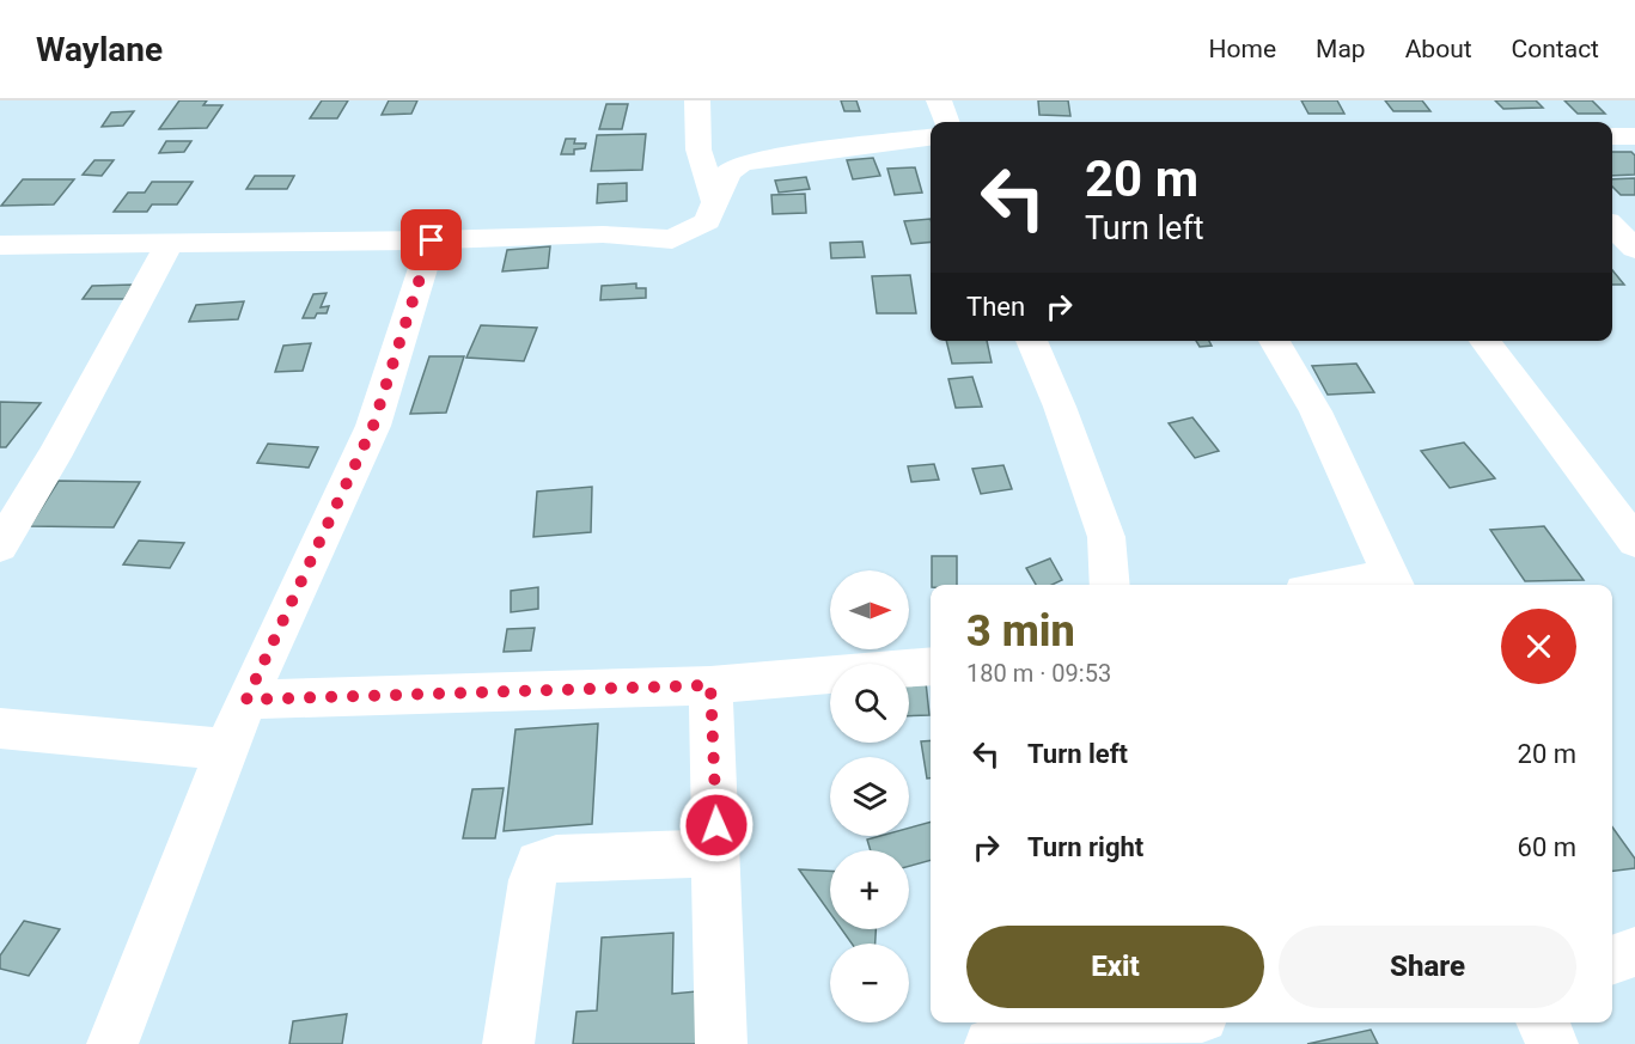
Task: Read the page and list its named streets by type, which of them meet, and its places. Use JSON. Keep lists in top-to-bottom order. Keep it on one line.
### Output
{"north":"right","page":{"header":"Waylane","nav":["Home","Map","About","Contact"],"turn":["20 m","Turn left"],"then":"Then","map_buttons":["+","−"],"heading":["3 min","180 m · 09:53"],"list":[{"name":"Turn left","value":"20 m"},{"name":"Turn right","value":"60 m"}],"buttons":["Exit","Share"]}}
